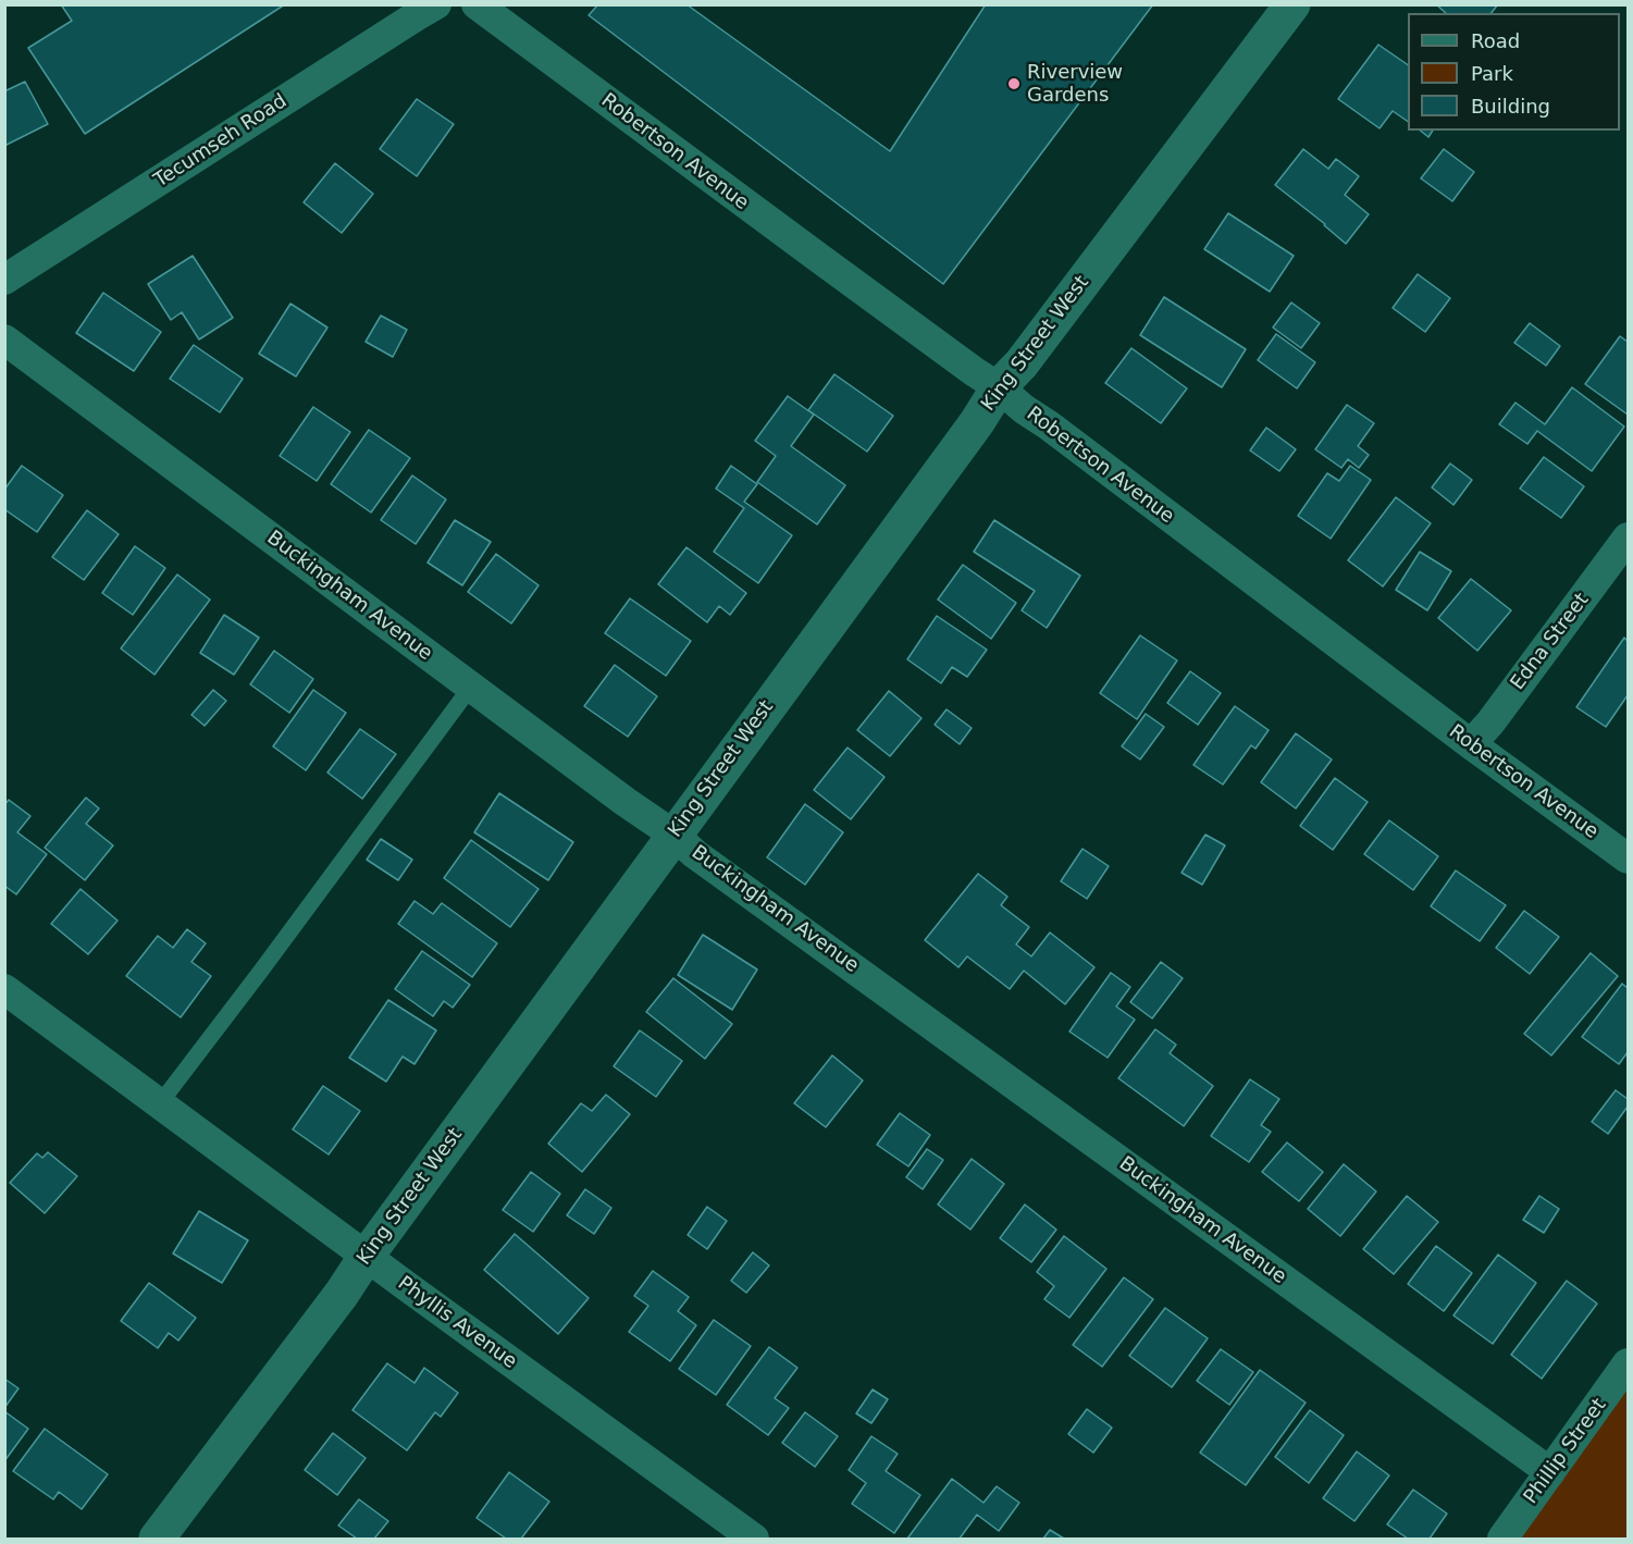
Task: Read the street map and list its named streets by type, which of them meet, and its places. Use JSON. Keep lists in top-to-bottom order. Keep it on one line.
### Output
{"streets":{"street":["Tecumseh Road","Robertson Avenue","King Street West","Buckingham Avenue","Edna Street","Phyllis Avenue","Phillip Street"]},"crossings":[["Robertson Avenue","King Street West"],["Robertson Avenue","Edna Street"],["King Street West","Buckingham Avenue"],["King Street West","Phyllis Avenue"],["Buckingham Avenue","Phillip Street"]],"places":["Riverview Gardens"],"legend":["Road","Park","Building"]}
